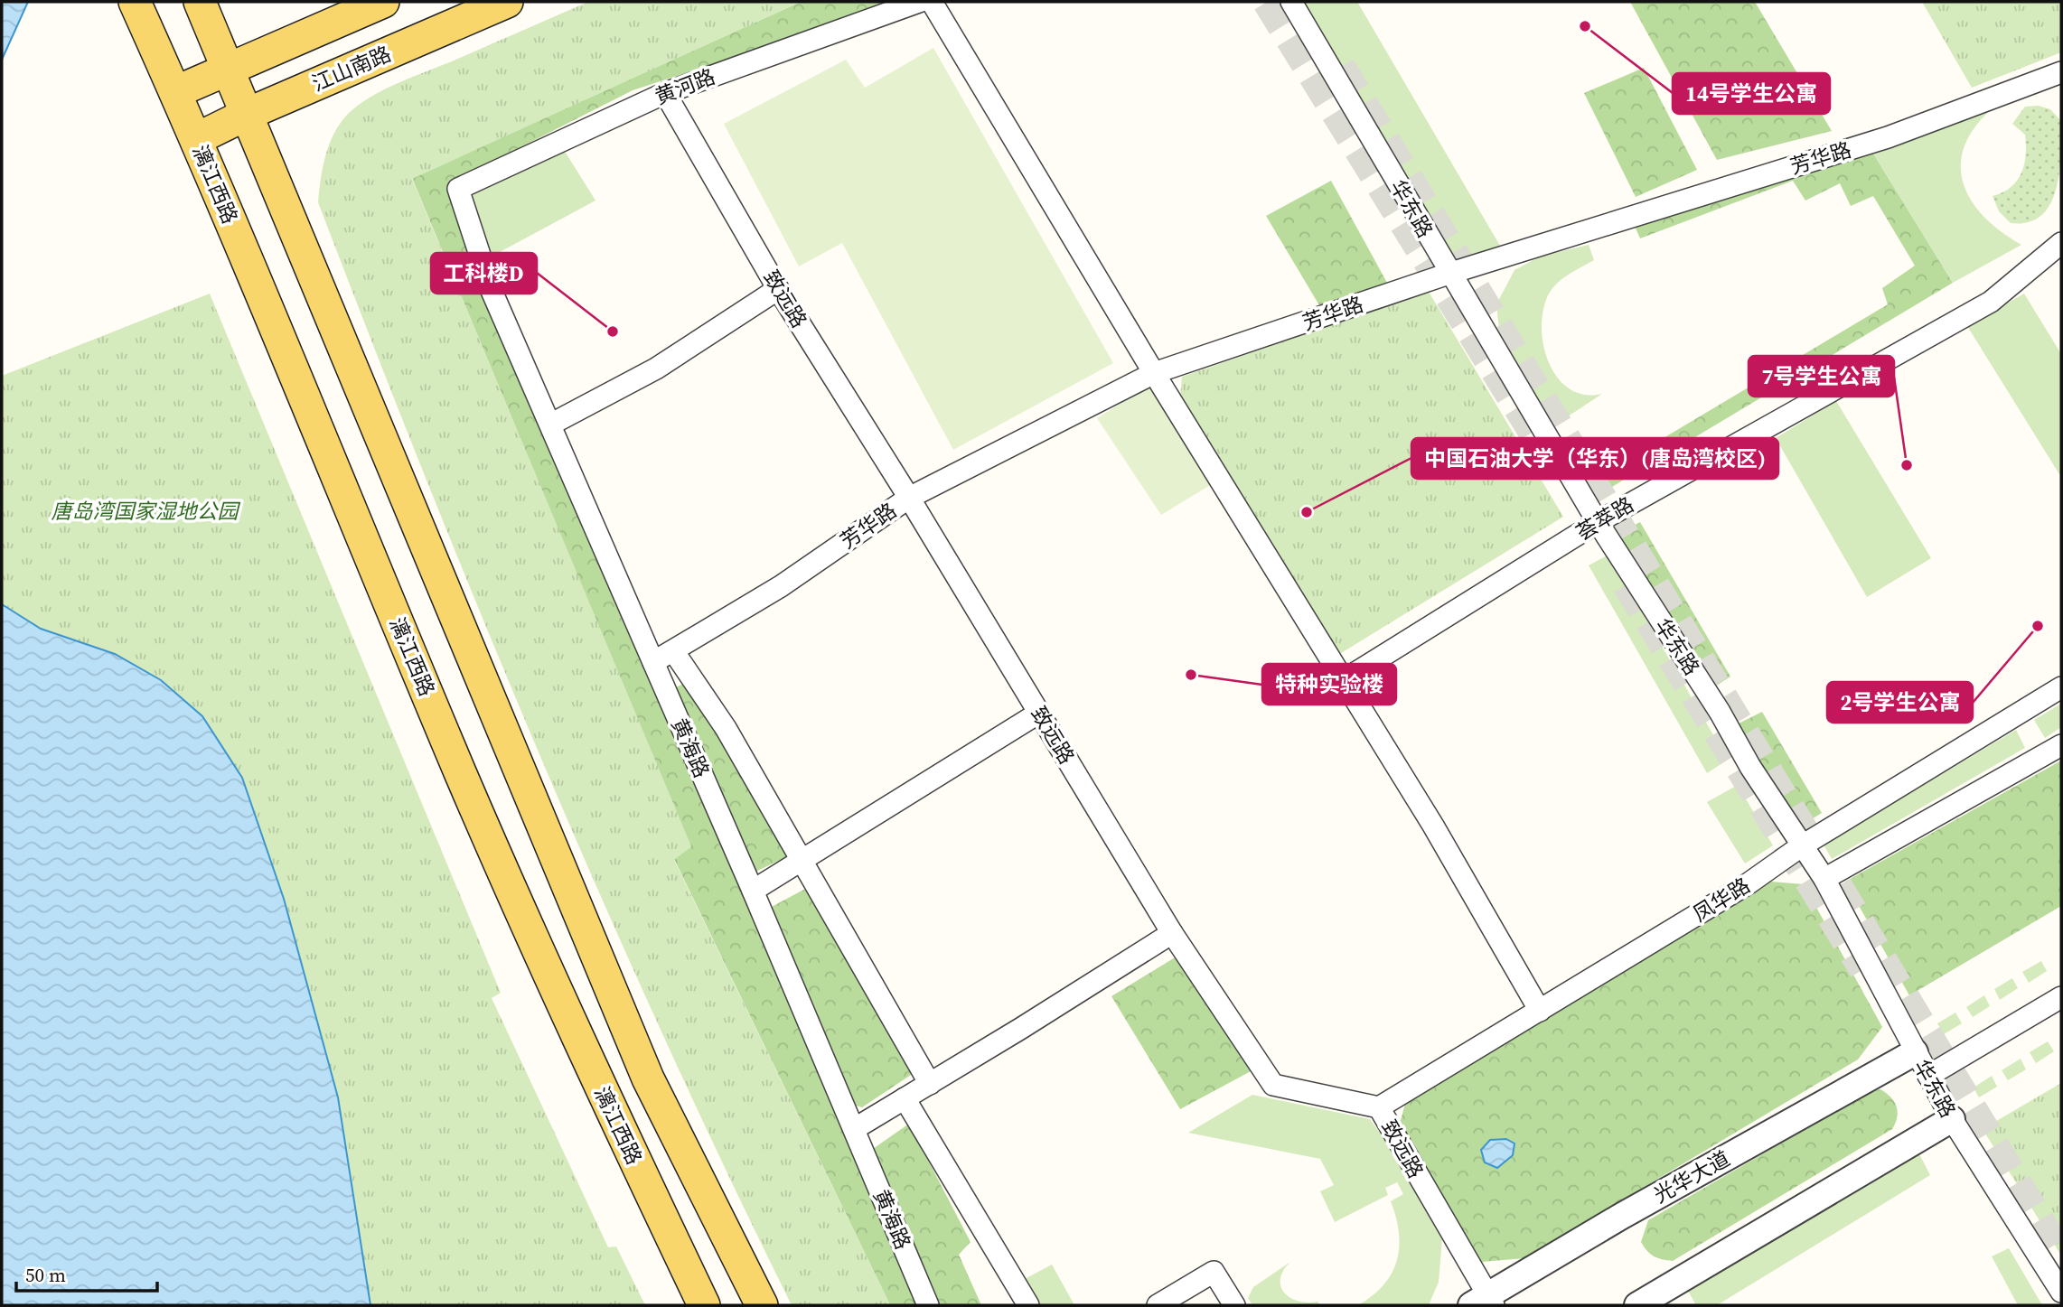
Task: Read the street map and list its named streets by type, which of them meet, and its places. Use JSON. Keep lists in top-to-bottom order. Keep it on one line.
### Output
{"streets":{"main road":["江山南路","漓江西路"],"street":["黄河路","芳华路","华东路","致远路","荟萃路","黄海路","凤华路","光华大道"]},"crossings":[["江山南路","漓江西路"],["黄河路","致远路"],["黄河路","黄海路"],["芳华路","华东路"],["芳华路","致远路"],["芳华路","黄海路"],["华东路","荟萃路"],["华东路","凤华路"],["华东路","光华大道"],["致远路","凤华路"],["致远路","光华大道"]],"parks":["唐岛湾国家湿地公园"],"places":["14号学生公寓","工科楼D","7号学生公寓","中国石油大学（华东）(唐岛湾校区)","2号学生公寓","特种实验楼"],"scale_bar":"50 m"}
